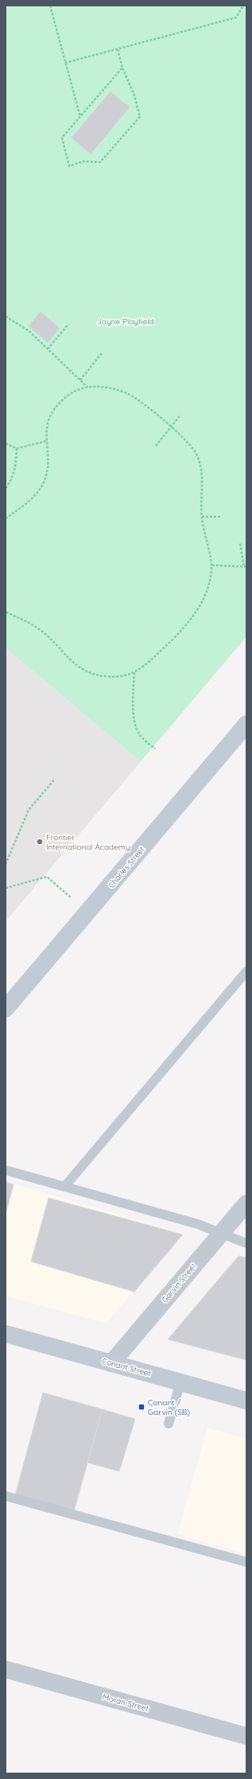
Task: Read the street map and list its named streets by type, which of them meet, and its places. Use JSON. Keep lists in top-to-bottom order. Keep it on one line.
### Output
{"streets":{"street":["Charles Street","Garvin Street","Conant Street","Moran Street"]},"crossings":[["Garvin Street","Conant Street"]],"parks":["Jayne Playfield"],"places":{"other":["Frontier International Academy"],"transit":["Conant / Garvin (SB)"]}}
